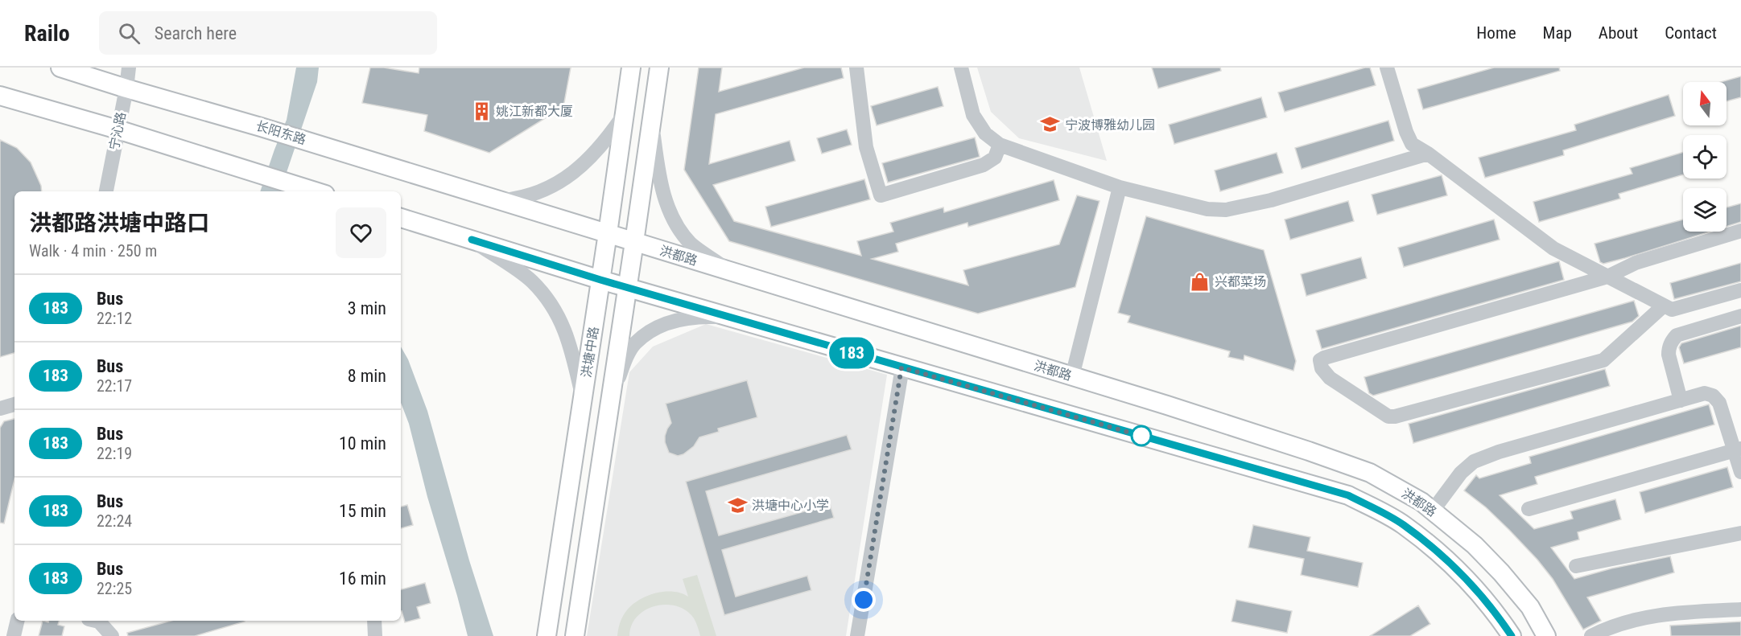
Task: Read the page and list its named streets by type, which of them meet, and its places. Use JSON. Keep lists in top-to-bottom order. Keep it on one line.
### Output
{"streets":{"main road":["长阳东路","洪都路","洪塘中路"],"street":["宁沁路"]},"crossings":[["宁沁路","长阳东路"],["长阳东路","洪都路"],["洪都路","洪塘中路"]],"places":{"building":["姚江新都大厦"],"school or university":["宁波博雅幼儿园","洪塘中心小学"],"shop":["兴都菜场"]},"lines":["bus line 183"],"north":"top","page":{"header":"Railo","search":"Search here","nav":["Home","Map","About","Contact"],"on_map":"183","heading":["洪都路洪塘中路口","Walk · 4 min · 250 m"],"list":[{"mark":"183","name":"Bus","note":"22:12","value":"3 min"},{"mark":"183","name":"Bus","note":"22:17","value":"8 min"},{"mark":"183","name":"Bus","note":"22:19","value":"10 min"},{"mark":"183","name":"Bus","note":"22:24","value":"15 min"},{"mark":"183","name":"Bus","note":"22:25","value":"16 min"}]}}
